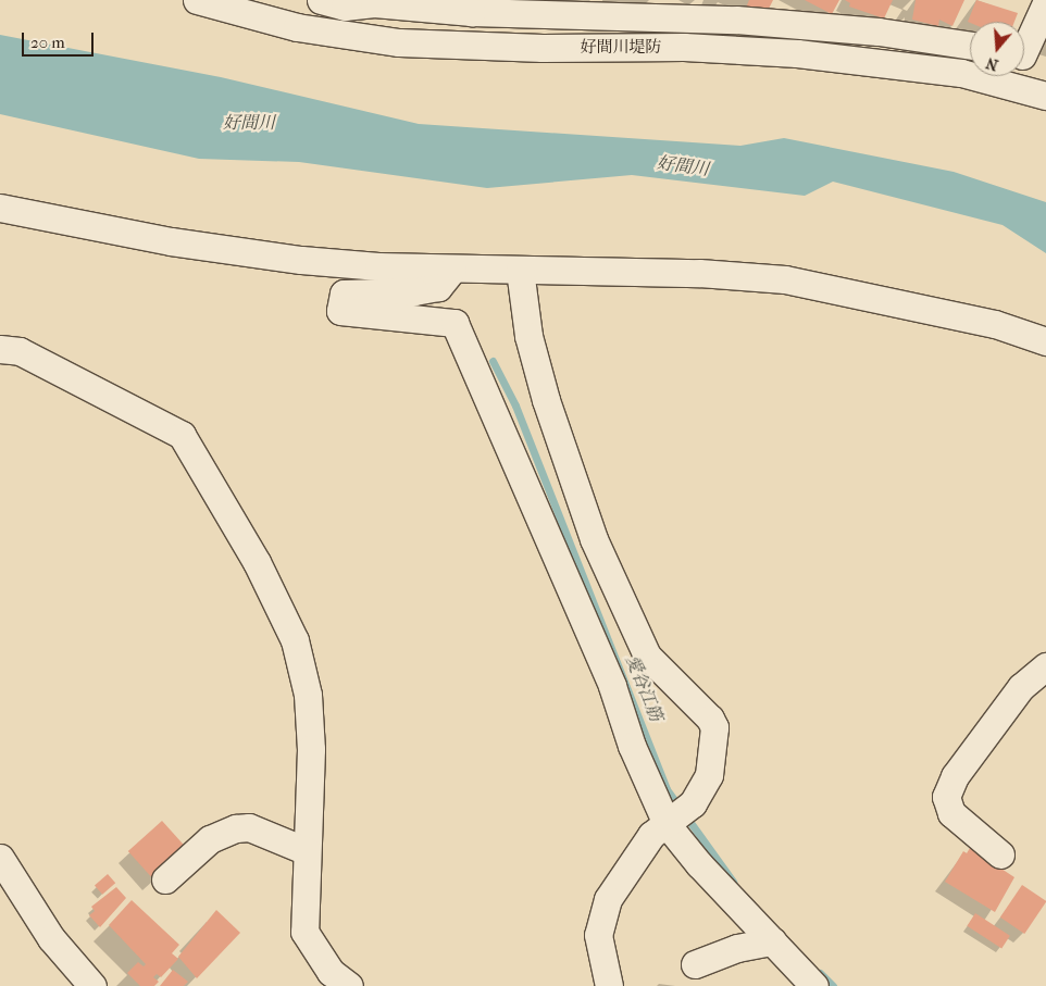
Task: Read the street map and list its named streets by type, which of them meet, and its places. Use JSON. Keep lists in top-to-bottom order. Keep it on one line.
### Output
{"streets":{"street":["好間川堤防"]},"water":["好間川","愛谷江筋"],"scale_bar":"20 m","north":"bottom"}
